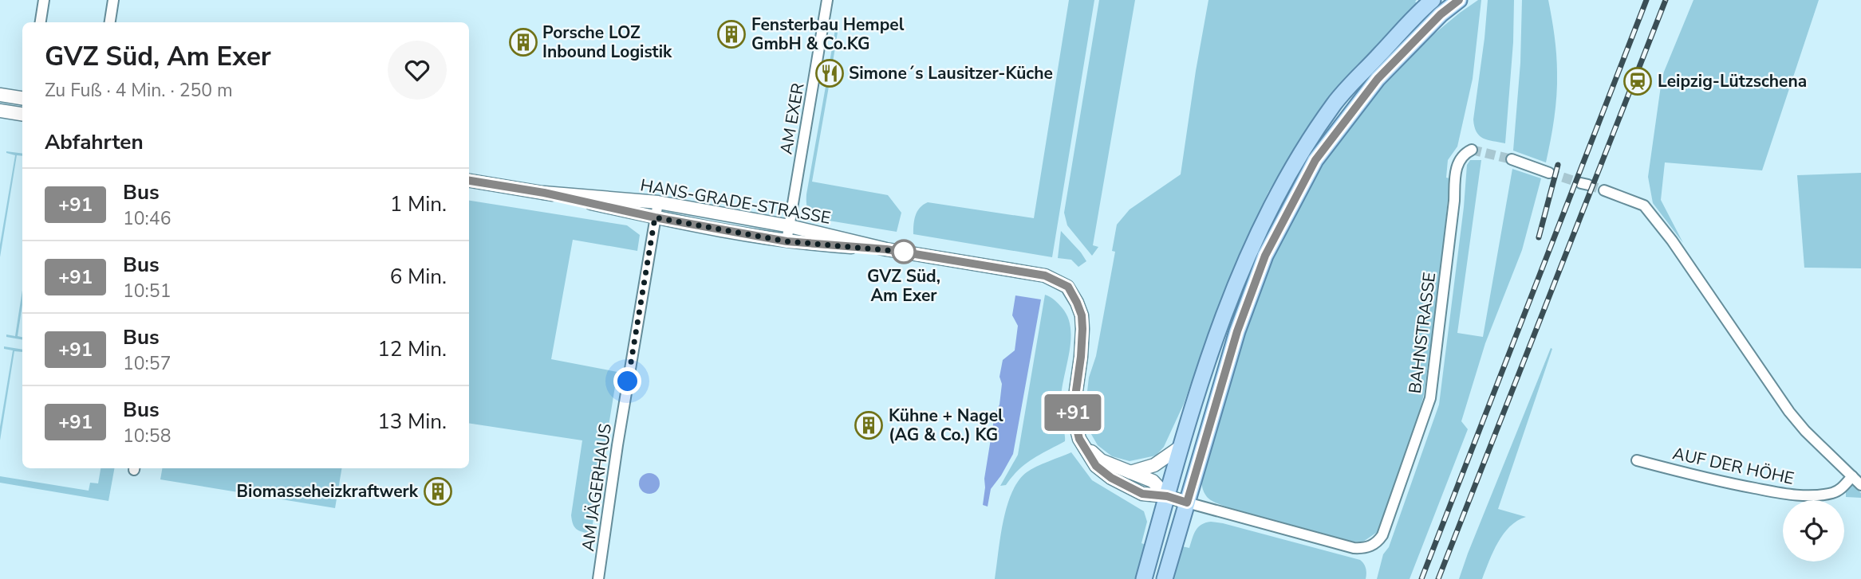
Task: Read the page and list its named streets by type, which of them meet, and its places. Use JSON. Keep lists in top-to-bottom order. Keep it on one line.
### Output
{"streets":{"street":["AM EXER","HANS-GRADE-STRASSE","BAHNSTRASSE","AUF DER HÖHE","AM JÄGERHAUS"]},"crossings":[["AM EXER","HANS-GRADE-STRASSE"],["HANS-GRADE-STRASSE","BAHNSTRASSE"],["HANS-GRADE-STRASSE","AM JÄGERHAUS"]],"places":{"building":["Fensterbau Hempel GmbH & Co.KG","Porsche LOZ Inbound Logistik","Kühne + Nagel (AG & Co.) KG","Biomasseheizkraftwerk"],"restaurant":["Simone´s Lausitzer-Küche"],"station":["Leipzig-Lützschena"],"other":["GVZ Süd, Am Exer"]},"lines":["bus line +91"],"page":{"on_map":"+91","heading":[["GVZ Süd, Am Exer","Zu Fuß · 4 Min. · 250 m"],"Abfahrten"],"list":[{"mark":"+91","name":"Bus","note":"10:46","value":"1 Min."},{"mark":"+91","name":"Bus","note":"10:51","value":"6 Min."},{"mark":"+91","name":"Bus","note":"10:57","value":"12 Min."},{"mark":"+91","name":"Bus","note":"10:58","value":"13 Min."}]}}
